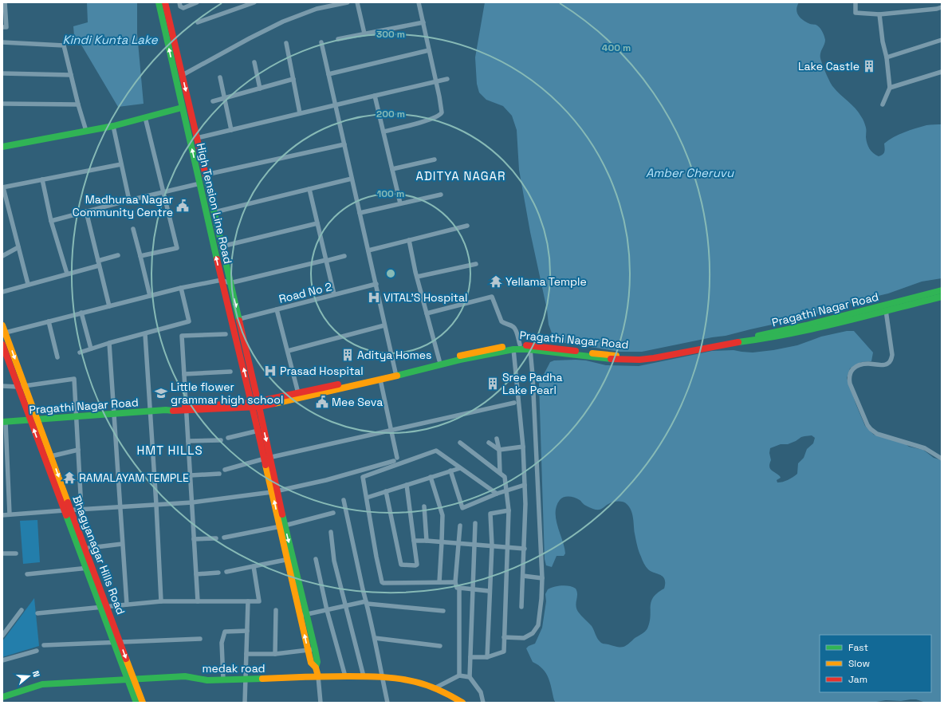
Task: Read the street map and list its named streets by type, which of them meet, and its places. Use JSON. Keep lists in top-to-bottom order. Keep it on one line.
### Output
{"streets":{"main road":["High Tension Line Road","Pragathi Nagar Road","Bhagyanagar Hills Road","medak road"],"street":["Road No 2"]},"crossings":[["High Tension Line Road","Road No 2"],["High Tension Line Road","Pragathi Nagar Road"],["Pragathi Nagar Road","Bhagyanagar Hills Road"],["Bhagyanagar Hills Road","medak road"]],"districts":["ADITYA NAGAR","HMT HILLS"],"water":["Kindi Kunta Lake","Amber Cheruvu"],"places":{"building":["Lake Castle","Aditya Homes","Sree Padha Lake Pearl"],"public building":["Madhuraa Nagar Community Centre","Mee Seva"],"temple":["Yellama Temple","RAMALAYAM TEMPLE"],"hospital":["VITAL'S Hospital","Prasad Hospital"],"school or university":["Little flower grammar high school"]},"legend":["Fast","Slow","Jam"],"north":"right","rings":["300 m","400 m","200 m","100 m"]}
